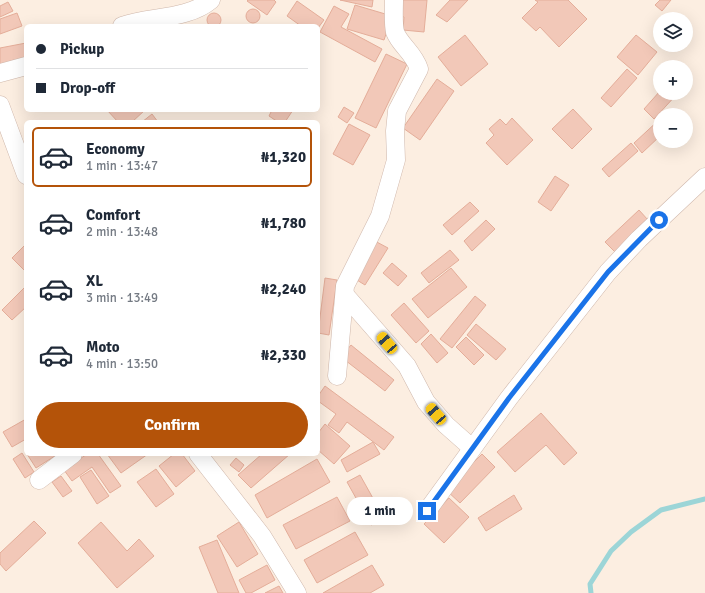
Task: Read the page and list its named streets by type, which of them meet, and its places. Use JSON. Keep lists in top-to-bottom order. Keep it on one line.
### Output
{"page":{"map_buttons":["+","−"],"banner":["Pickup","Drop-off"],"list":[{"name":"Economy","note":"1 min · 13:47","value":"₦1,320"},{"name":"Comfort","note":"2 min · 13:48","value":"₦1,780"},{"name":"XL","note":"3 min · 13:49","value":"₦2,240"},{"name":"Moto","note":"4 min · 13:50","value":"₦2,330"}],"buttons":"Confirm","bubble":"1 min"}}
